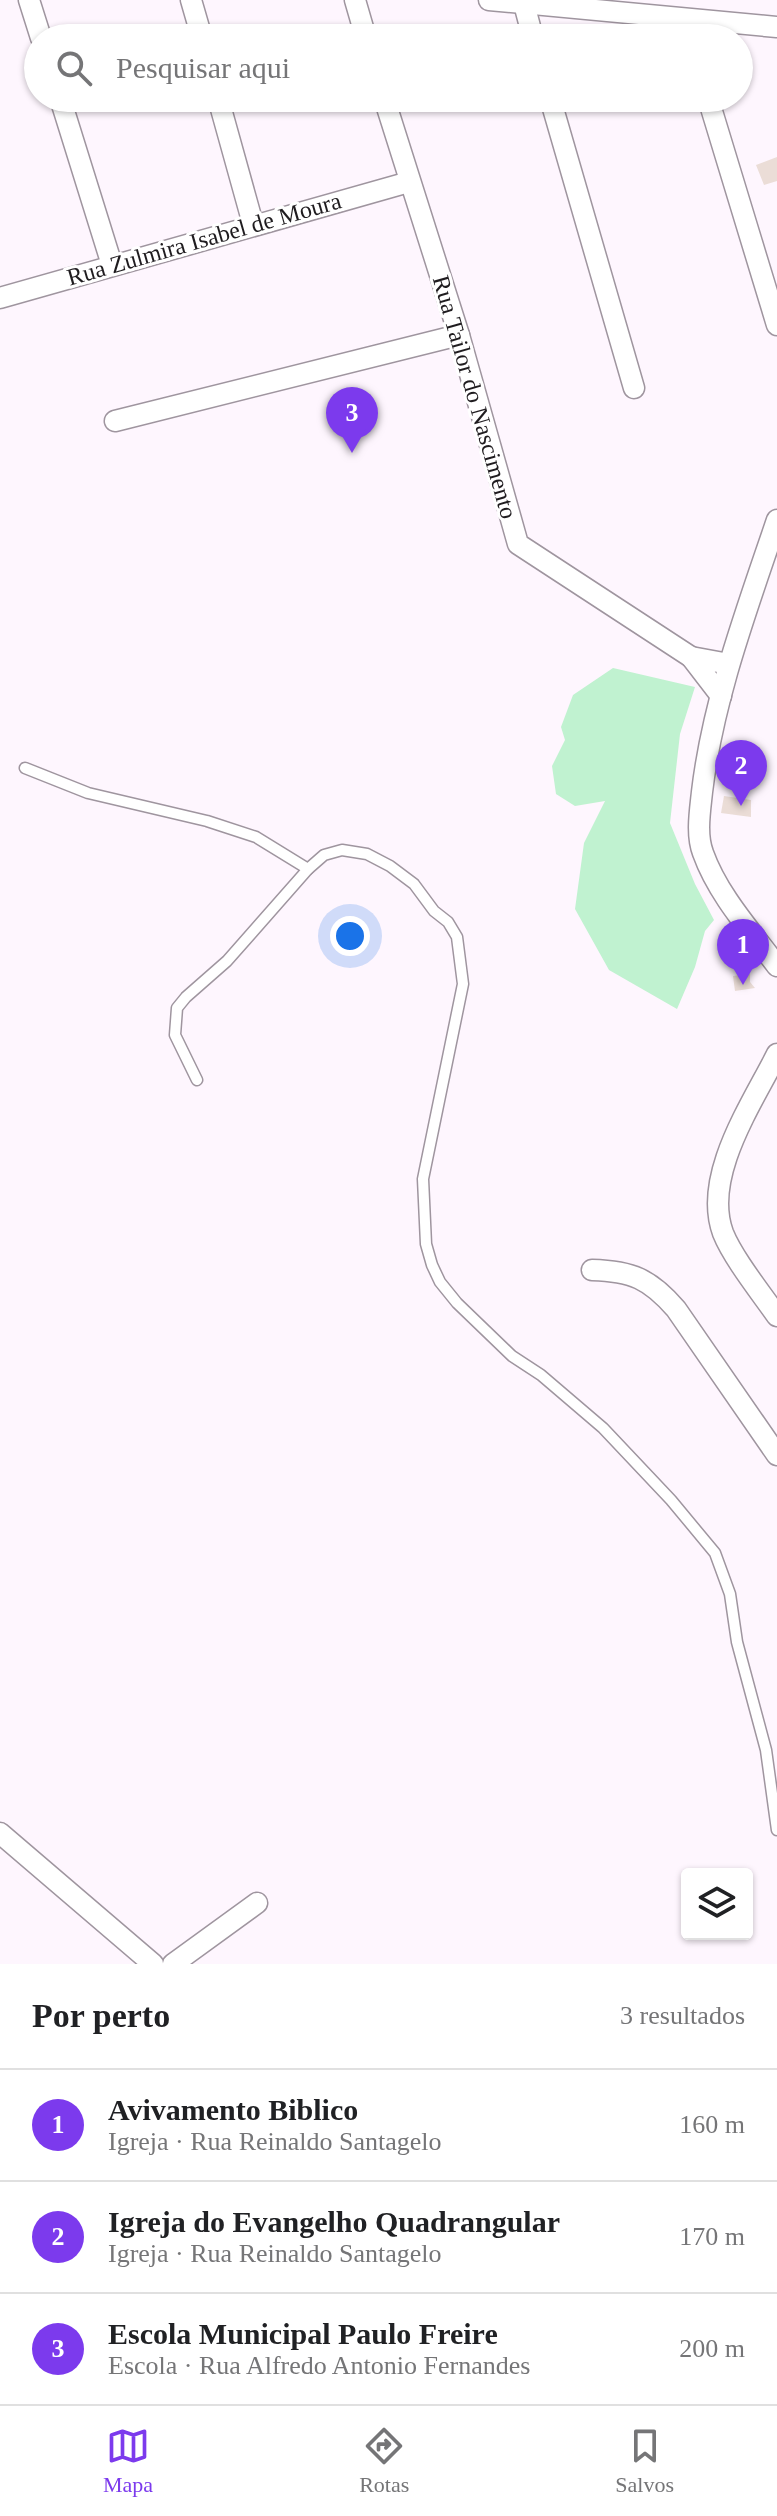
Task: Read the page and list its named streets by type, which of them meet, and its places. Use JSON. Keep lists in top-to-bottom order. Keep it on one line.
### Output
{"streets":{"street":["Rua Zulmira Isabel de Moura","Rua Tailor do Nascimento"]},"crossings":[["Rua Zulmira Isabel de Moura","Rua Tailor do Nascimento"]],"page":{"search":"Pesquisar aqui","pins":["3","2","1"],"heading":["Por perto","3 resultados"],"list":[{"mark":"1","name":"Avivamento Biblico","note":"Igreja · Rua Reinaldo Santagelo","value":"160 m"},{"mark":"2","name":"Igreja do Evangelho Quadrangular","note":"Igreja · Rua Reinaldo Santagelo","value":"170 m"},{"mark":"3","name":"Escola Municipal Paulo Freire","note":"Escola · Rua Alfredo Antonio Fernandes","value":"200 m"}],"nav":["Mapa","Rotas","Salvos"]}}
